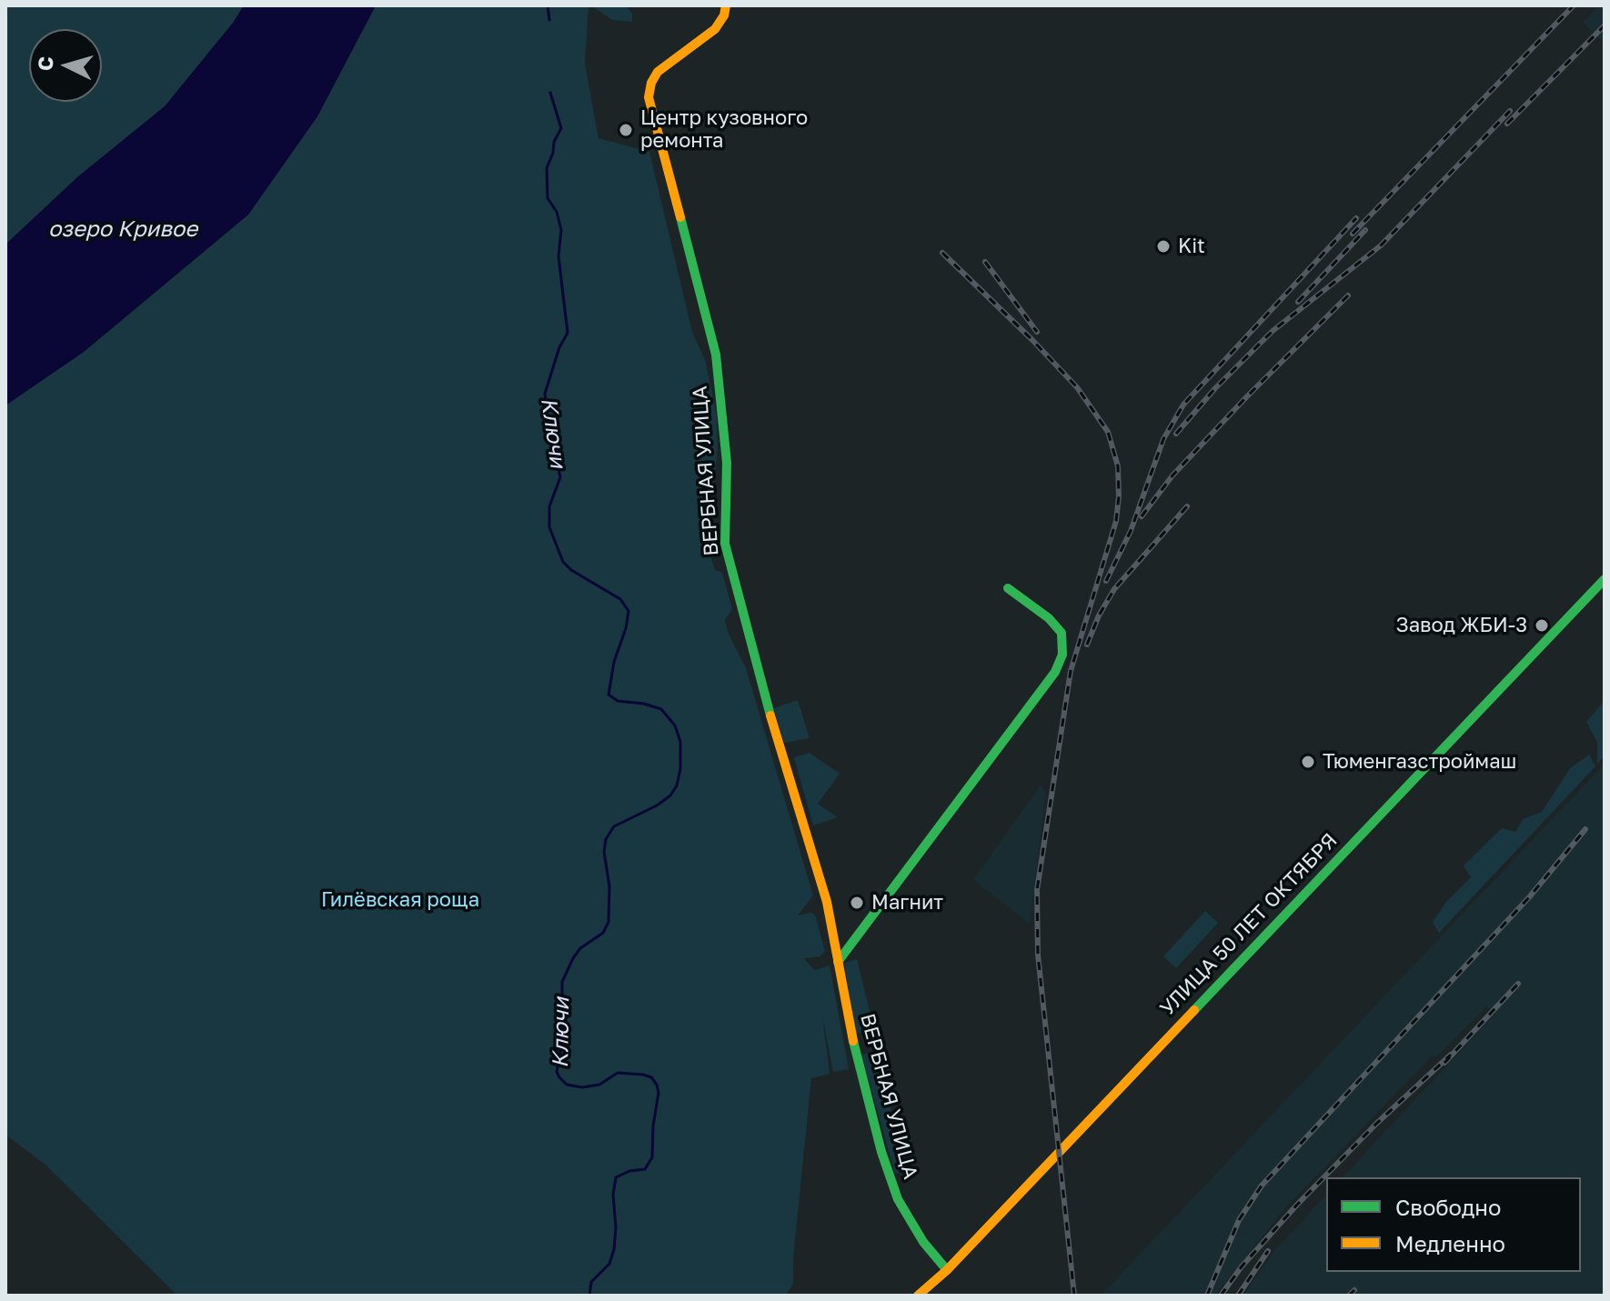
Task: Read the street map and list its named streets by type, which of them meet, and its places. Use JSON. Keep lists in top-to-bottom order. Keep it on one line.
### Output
{"streets":{"street":["ВЕРБНАЯ УЛИЦА","УЛИЦА 50 ЛЕТ ОКТЯБРЯ"]},"crossings":[["ВЕРБНАЯ УЛИЦА","УЛИЦА 50 ЛЕТ ОКТЯБРЯ"]],"water":["озеро Кривое","Ключи"],"parks":["Гилёвская роща"],"places":["Центр кузовного ремонта","Kit","Завод ЖБИ-3","Тюменгазстроймаш","Магнит"],"legend":["Свободно","Медленно"],"north":"left"}
